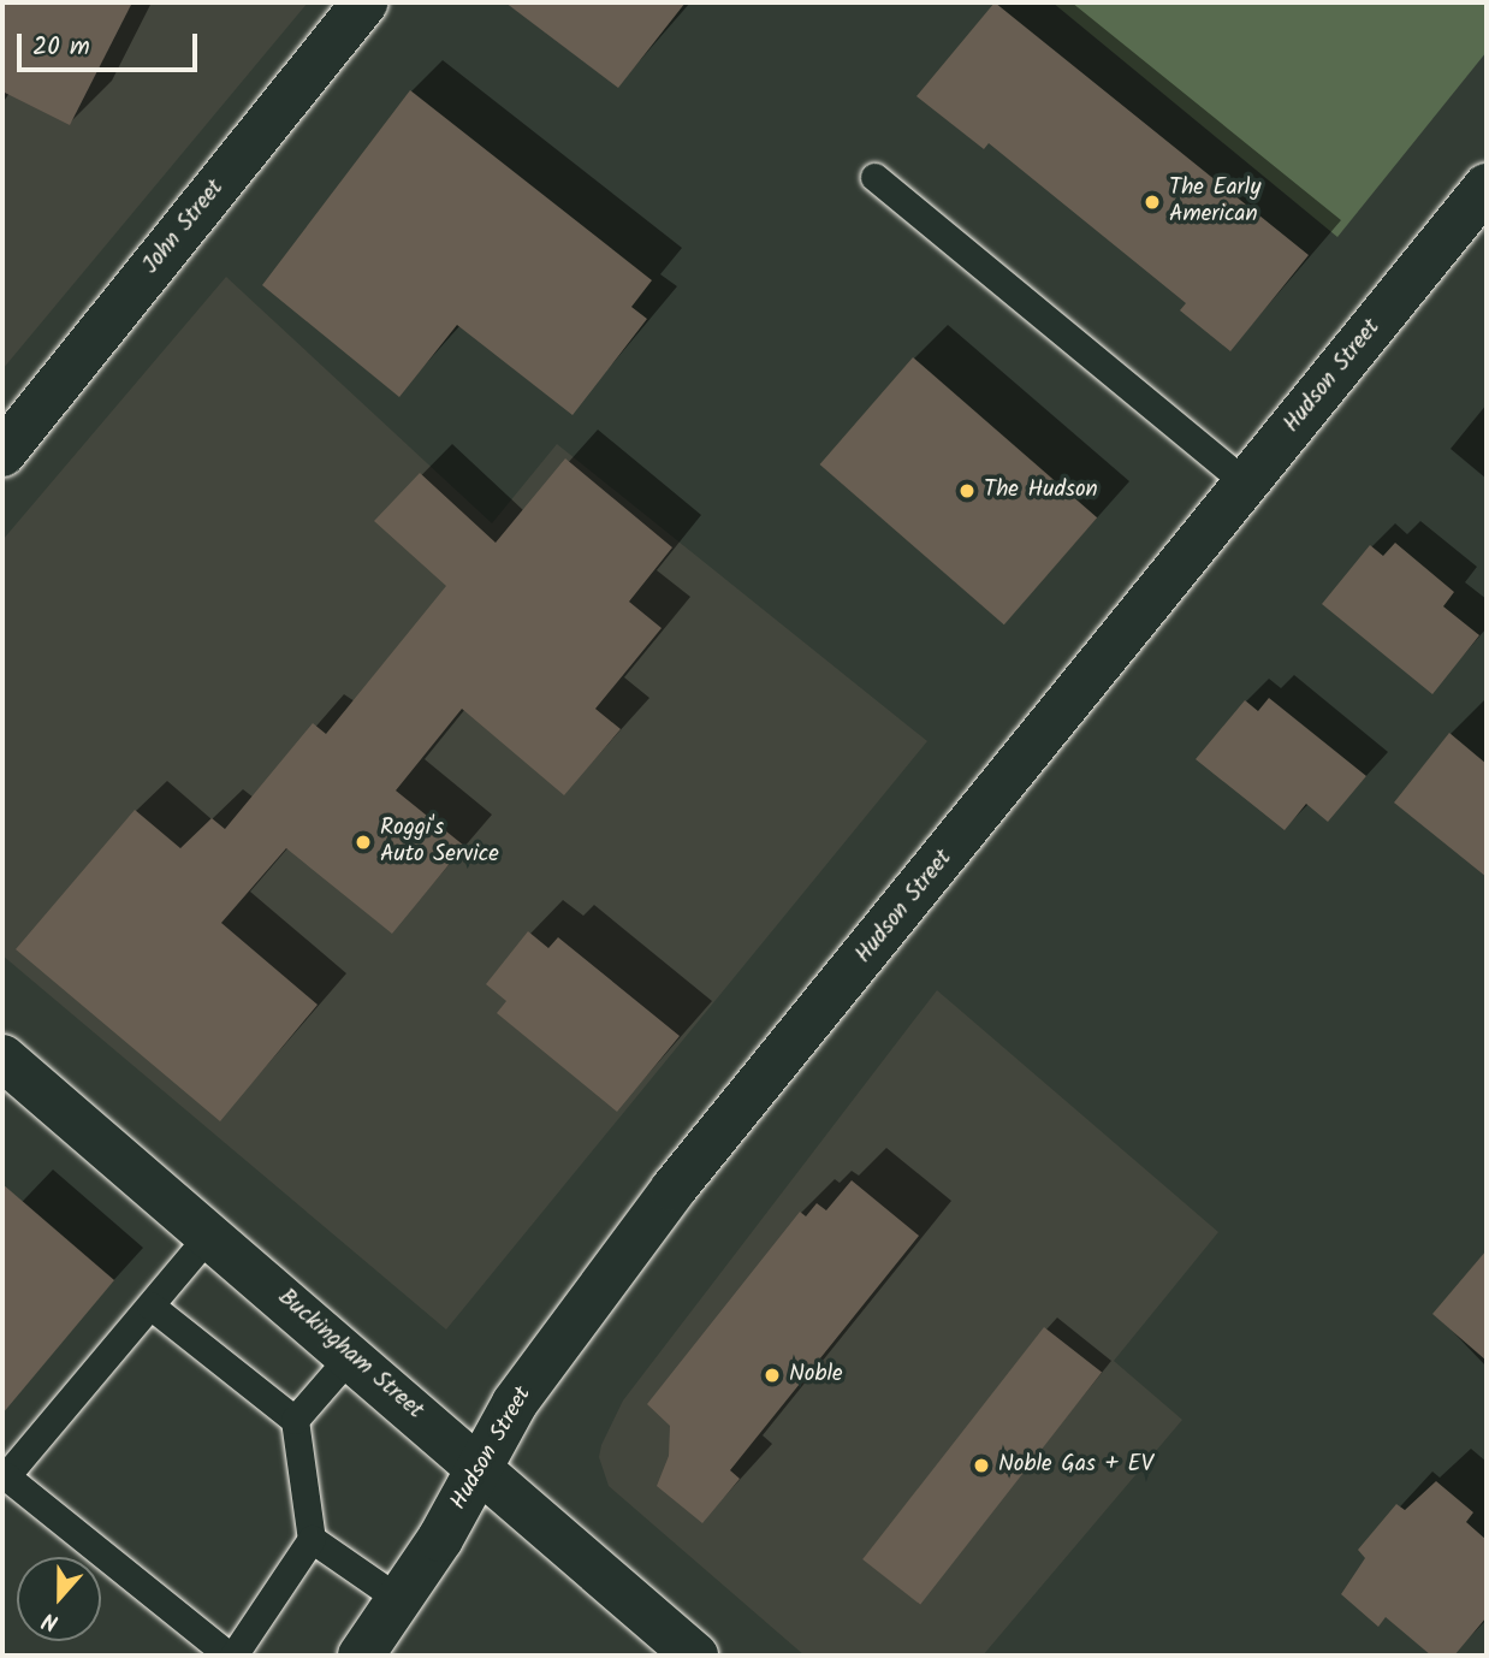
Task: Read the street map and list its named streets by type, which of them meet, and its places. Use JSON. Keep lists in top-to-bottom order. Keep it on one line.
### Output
{"streets":{"street":["John Street","Hudson Street","Buckingham Street"]},"crossings":[["Hudson Street","Buckingham Street"]],"places":["The Early American","The Hudson","Roggi's Auto Service","Noble","Noble Gas + EV"],"scale_bar":"20 m","north":"bottom"}
